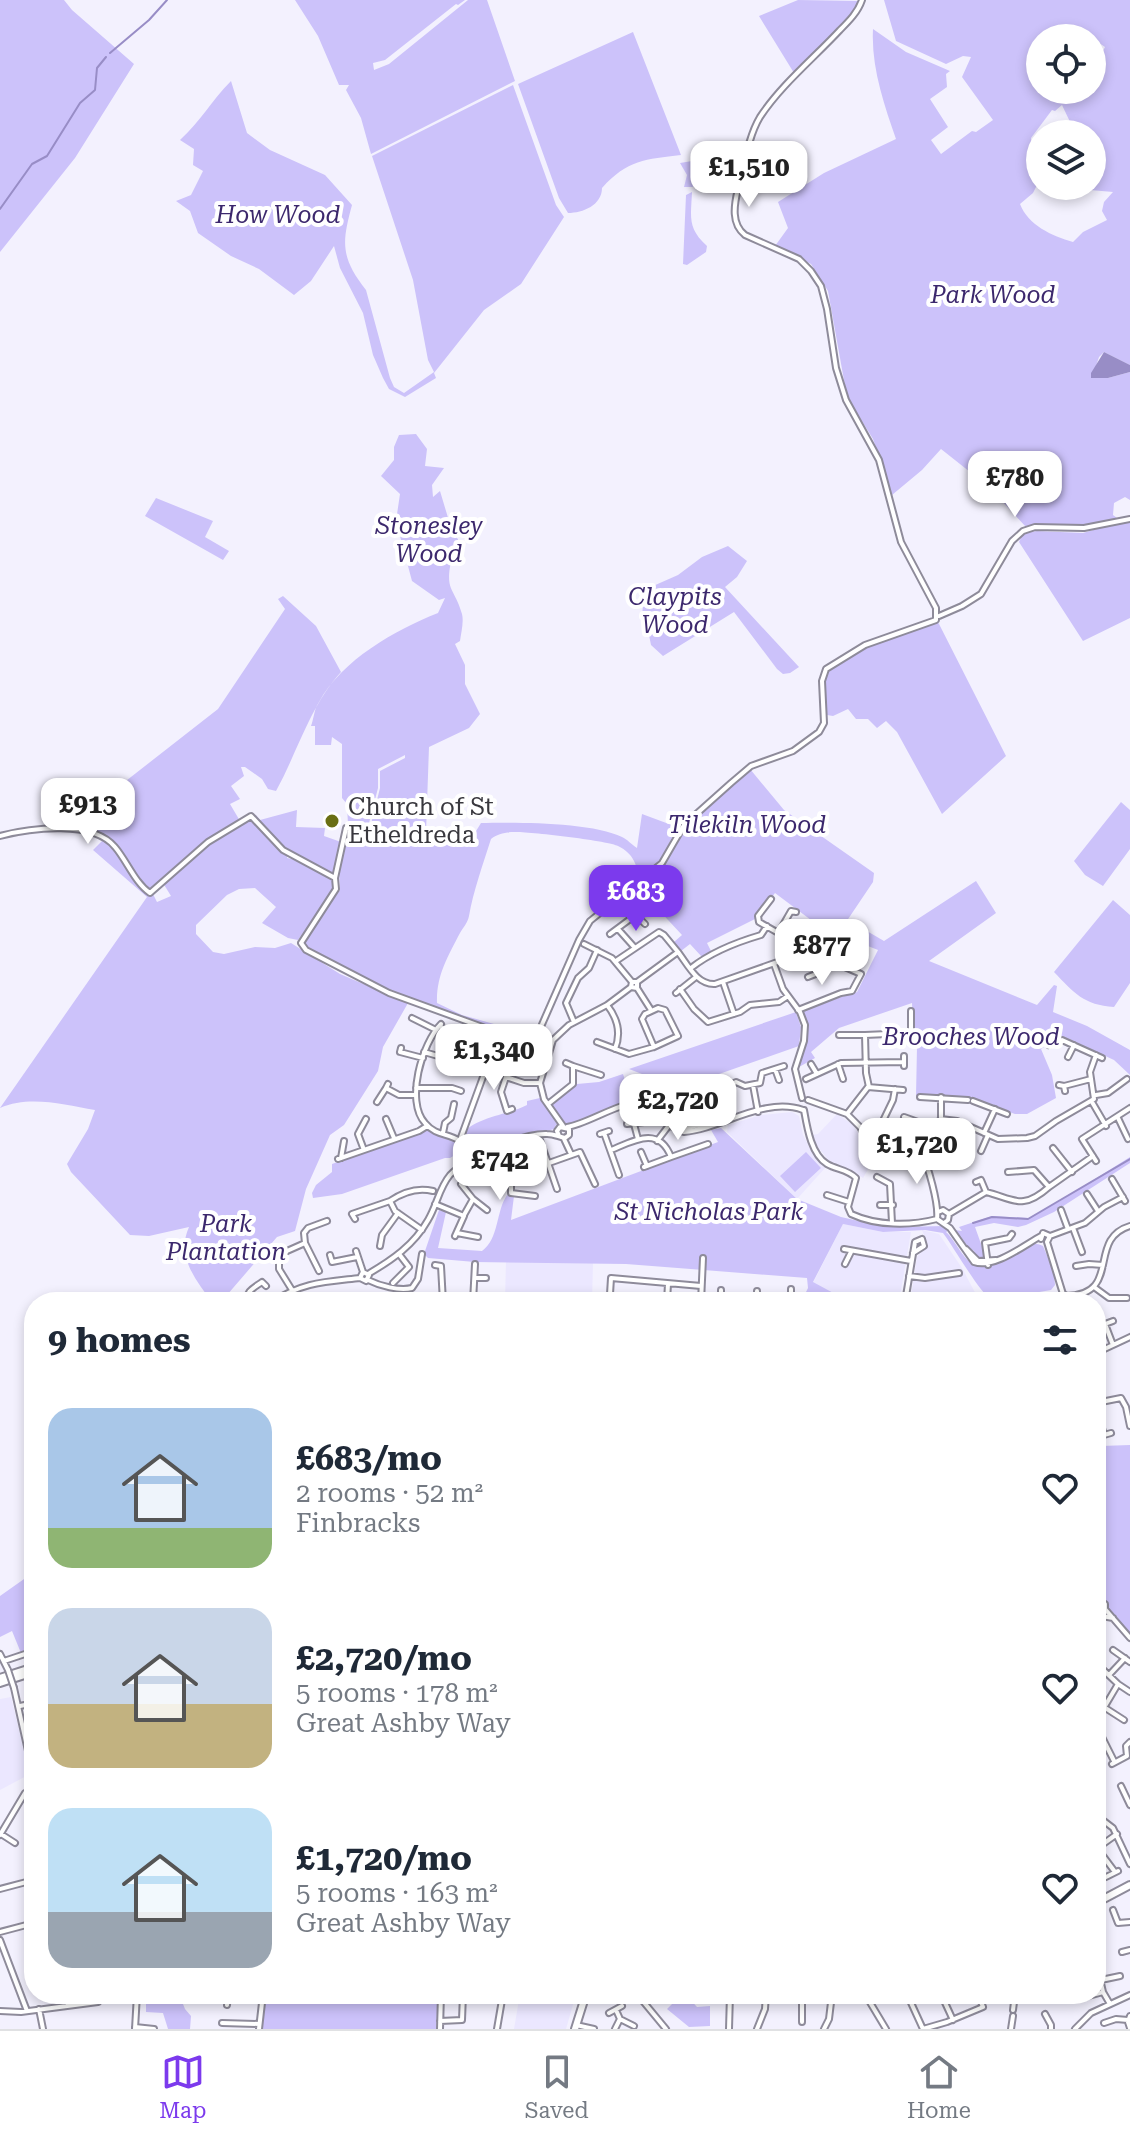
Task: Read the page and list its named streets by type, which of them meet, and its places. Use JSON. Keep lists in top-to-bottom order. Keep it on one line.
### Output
{"parks":["How Wood","Park Wood","Stonesley Wood","Claypits Wood","Tilekiln Wood","Brooches Wood","St Nicholas Park","Park Plantation"],"places":["Church of St Etheldreda"],"page":{"price":["£1,510","£780","£913","£683","£877","£1,340","£2,720","£1,720","£742"],"heading":"9 homes","list":[{"name":"£683/mo","note":"2 rooms · 52 m² · Finbracks"},{"name":"£2,720/mo","note":"5 rooms · 178 m² · Great Ashby Way"},{"name":"£1,720/mo","note":"5 rooms · 163 m² · Great Ashby Way"}],"tabs":["Map","Saved","Home"]}}
